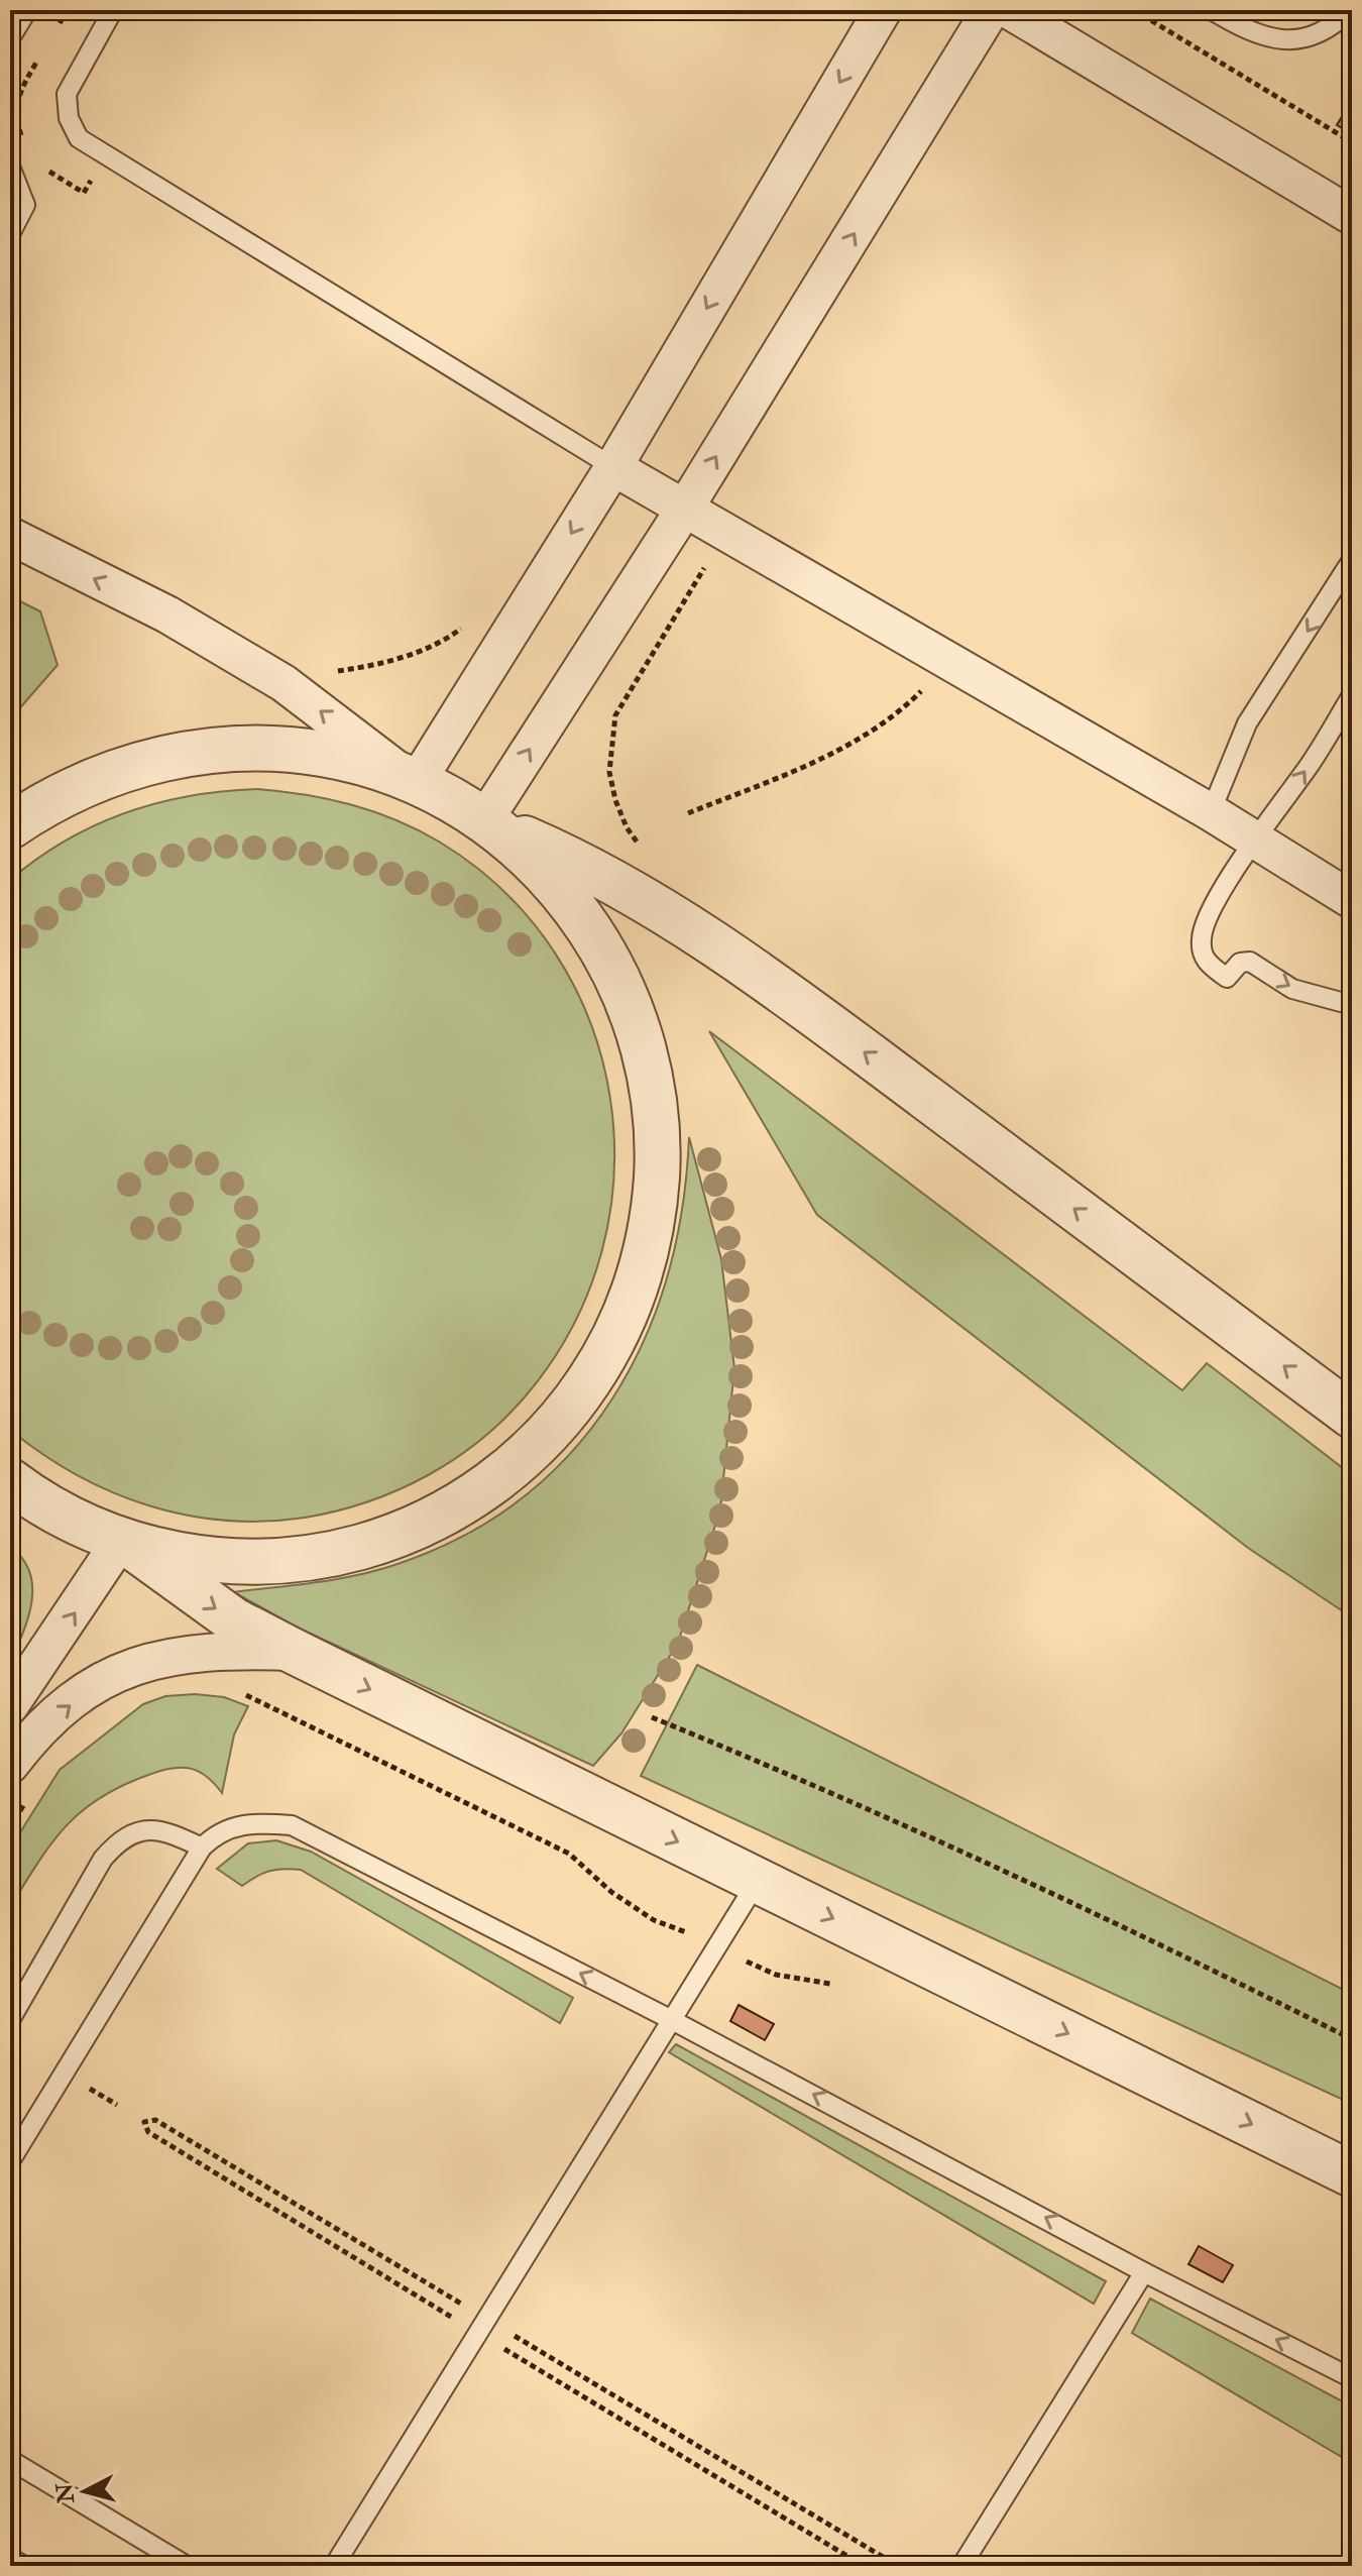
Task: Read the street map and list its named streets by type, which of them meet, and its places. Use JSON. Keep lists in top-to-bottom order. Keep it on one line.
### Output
{"north":"left"}
